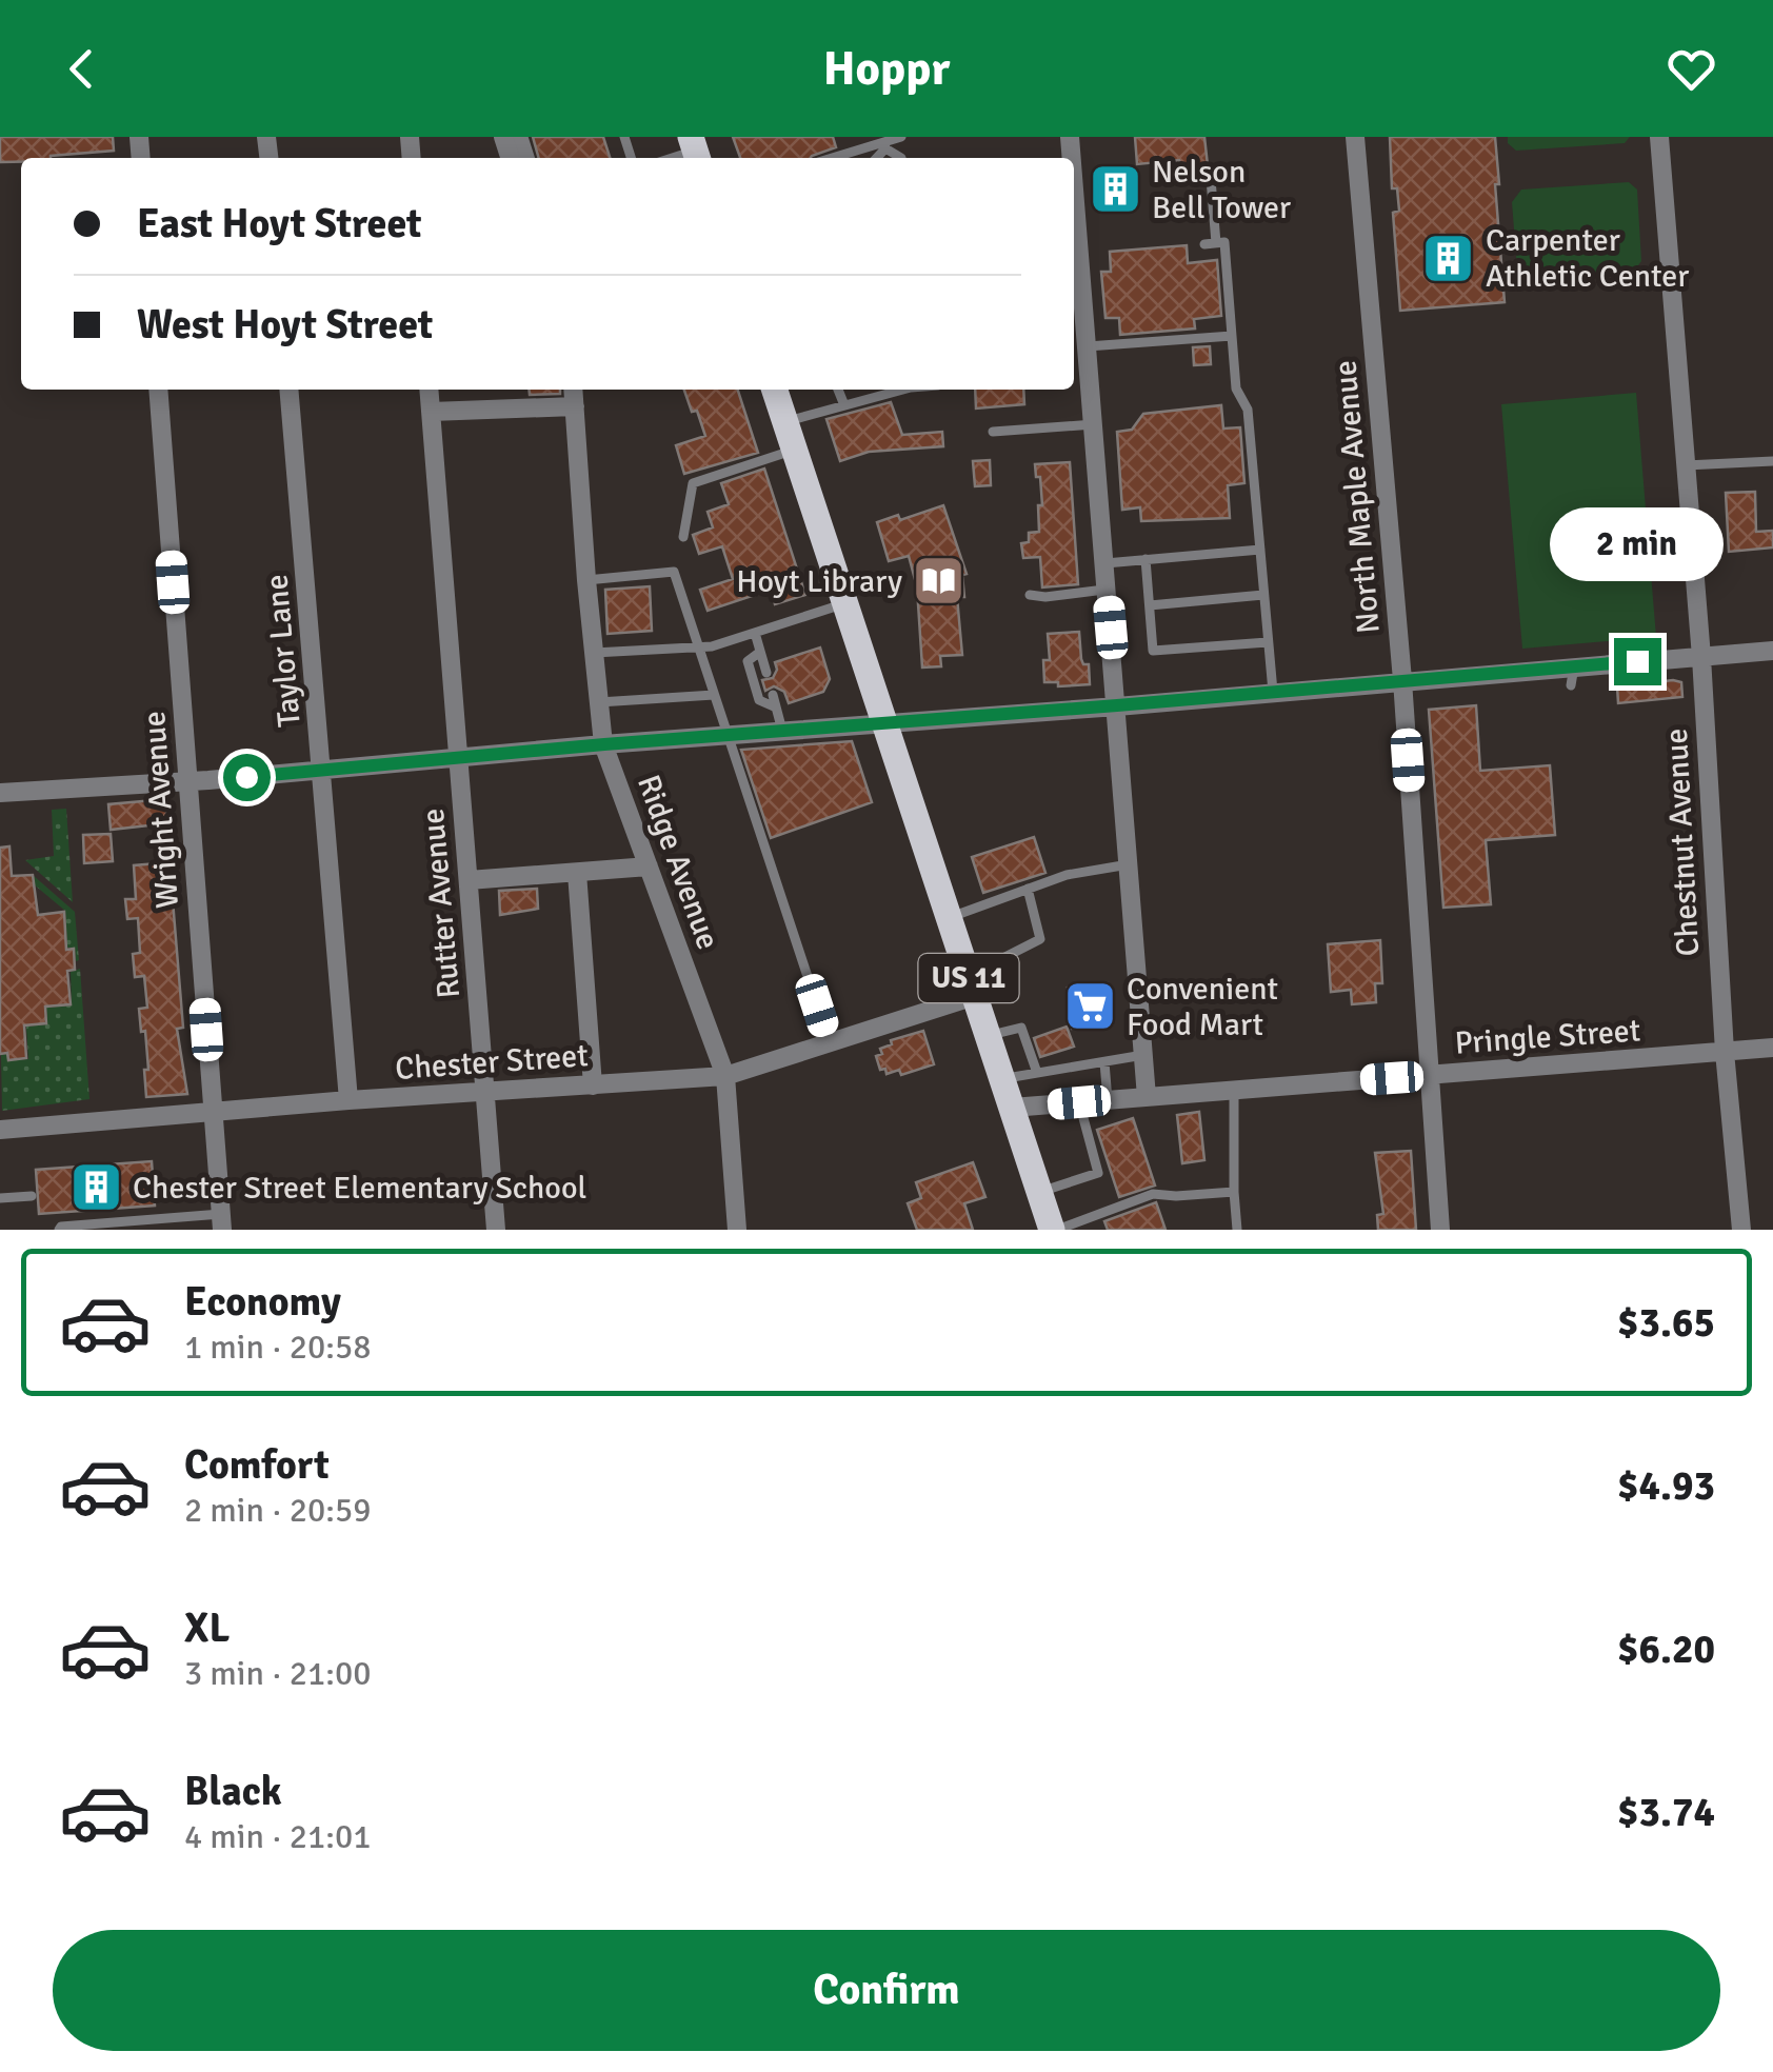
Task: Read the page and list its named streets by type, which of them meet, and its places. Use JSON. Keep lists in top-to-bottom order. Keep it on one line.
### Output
{"streets":{"main road":["US 11"],"street":["North Maple Avenue","Taylor Lane","Wright Avenue","Chestnut Avenue","Ridge Avenue","Rutter Avenue","Pringle Street","Chester Street"]},"crossings":[["North Maple Avenue","Pringle Street"],["Taylor Lane","Chester Street"],["Wright Avenue","Chester Street"],["Chestnut Avenue","Pringle Street"],["Ridge Avenue","Chester Street"],["Rutter Avenue","Chester Street"],["US 11","Pringle Street"],["US 11","Chester Street"]],"places":{"building":["Nelson Bell Tower","Carpenter Athletic Center","Chester Street Elementary School"],"library":["Hoyt Library"],"supermarket":["Convenient Food Mart"]},"page":{"header":"Hoppr","banner":["East Hoyt Street","West Hoyt Street"],"bubble":"2 min","list":[{"name":"Economy","note":"1 min · 20:58","value":"$3.65"},{"name":"Comfort","note":"2 min · 20:59","value":"$4.93"},{"name":"XL","note":"3 min · 21:00","value":"$6.20"},{"name":"Black","note":"4 min · 21:01","value":"$3.74"}],"buttons":"Confirm"}}
